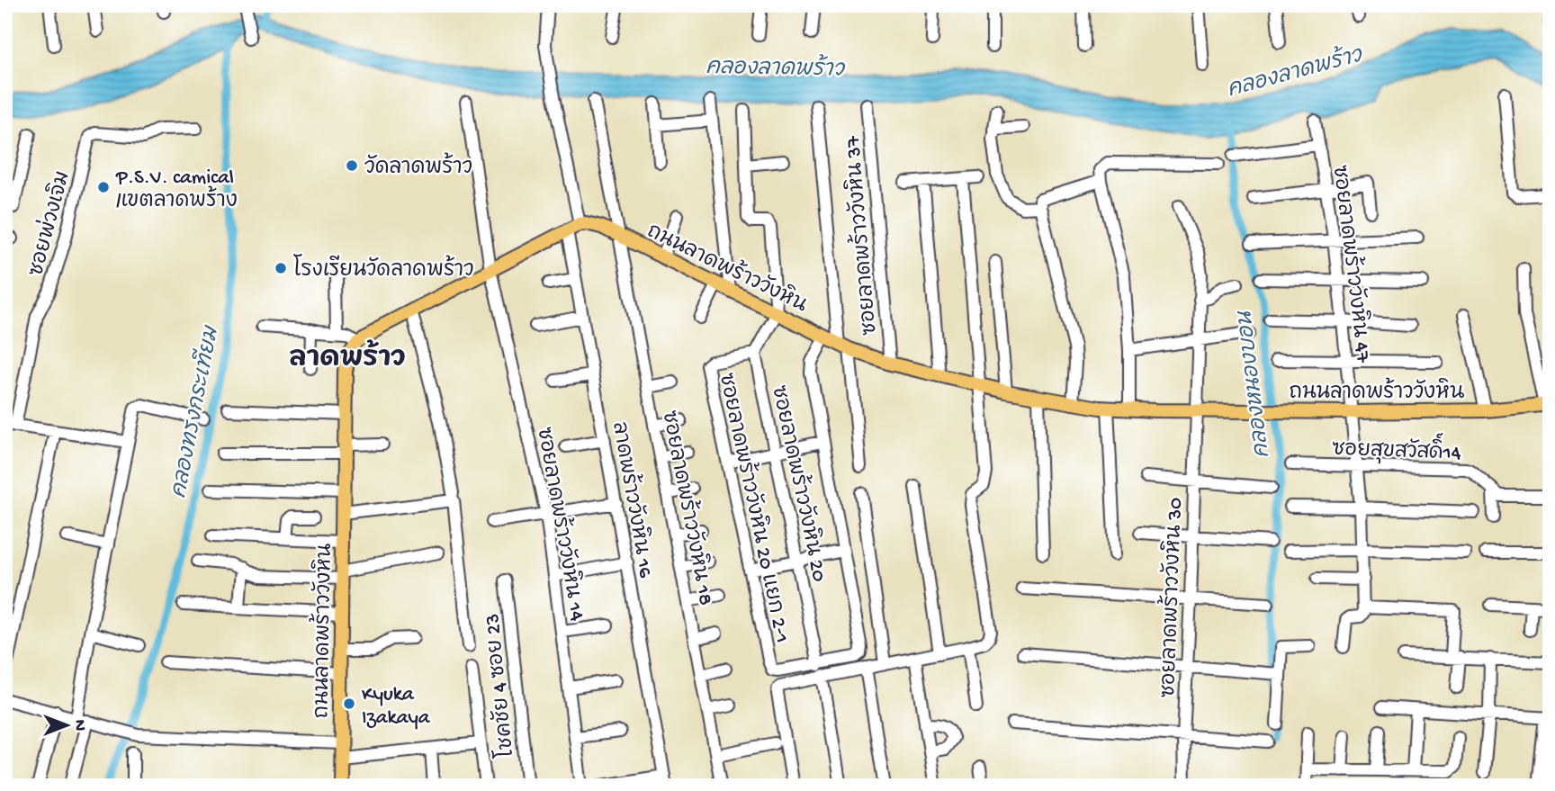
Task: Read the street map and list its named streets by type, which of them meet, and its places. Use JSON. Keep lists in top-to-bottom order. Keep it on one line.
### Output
{"streets":{"main road":["ถนนลาดพร้าววังหิน"],"street":["ซอยพ่วงเจิม","ซอยลาดพร้าววังหิน 37","ซอยลาดพร้าววังหิน 47","ซอยสุขสวัสดิ์14","ซอยลาดพร้าววังหิน 20","ลาดพร้าววังหิน 16","ซอยลาดพร้าววังหิน 18","ซอยลาดพร้าววังหิน 20 แยก 2-1","ซอยลาดพร้าววังหิน 14","ซอยลาดพร้าววังหิน 30","โชคชัย 4 ซอย 23"]},"crossings":[["ซอยลาดพร้าววังหิน 37","ถนนลาดพร้าววังหิน"],["ซอยลาดพร้าววังหิน 47","ถนนลาดพร้าววังหิน"],["ซอยลาดพร้าววังหิน 47","ซอยสุขสวัสดิ์14"],["ถนนลาดพร้าววังหิน","ซอยลาดพร้าววังหิน 18"],["ถนนลาดพร้าววังหิน","ซอยลาดพร้าววังหิน 30"],["ซอยลาดพร้าววังหิน 20","ซอยลาดพร้าววังหิน 20 แยก 2-1"]],"districts":["ลาดพร้าว"],"water":["คลองลาดพร้าว","คลองหนองบอน","คลองทรงกระเทียม"],"places":["วัดลาดพร้าว","P.S.V. camical /เขตลาดพร้าง","โรงเรียนวัดลาดพร้าว","Kyuka Izakaya"],"north":"right"}
